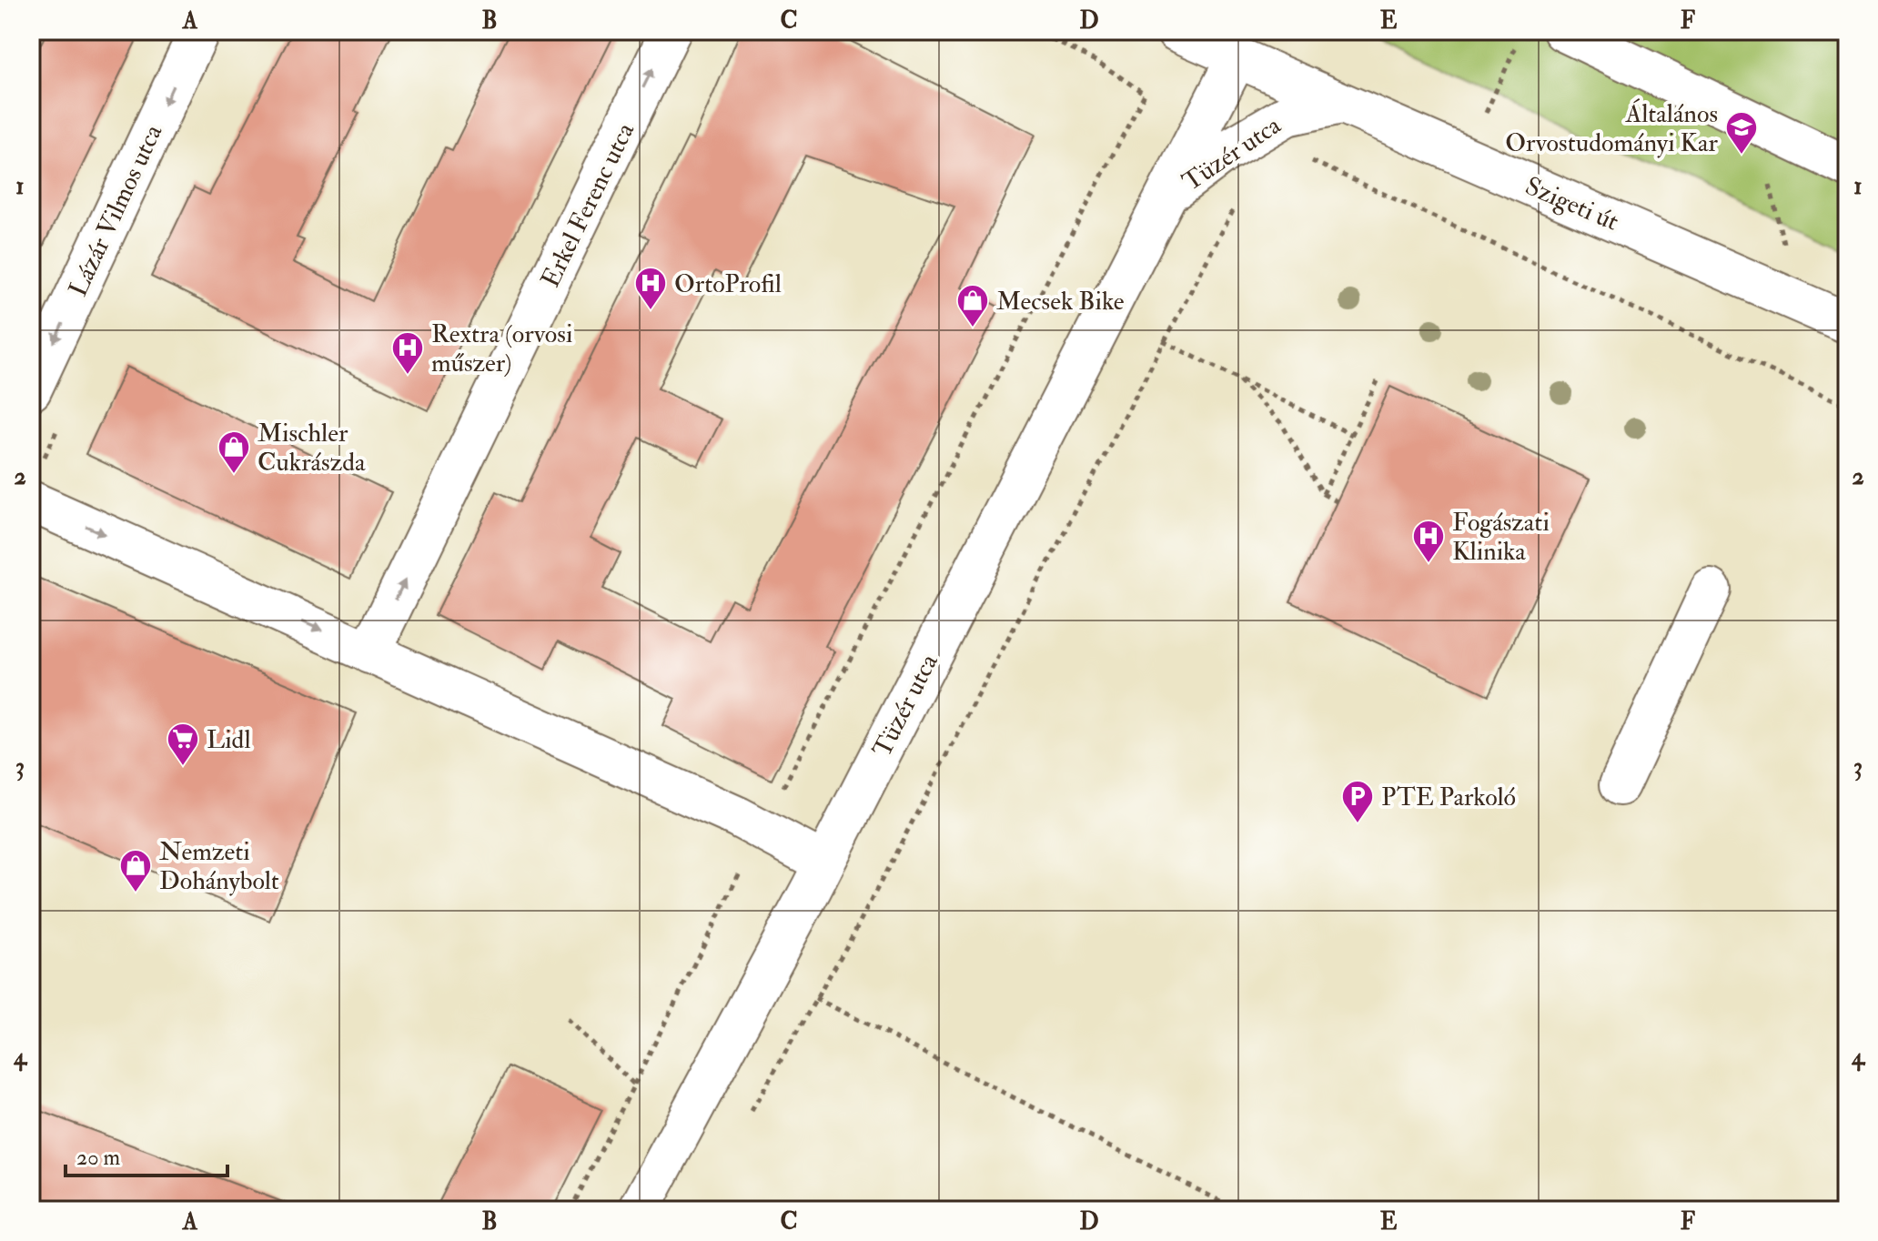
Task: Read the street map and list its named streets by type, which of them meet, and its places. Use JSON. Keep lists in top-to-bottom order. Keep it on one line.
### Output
{"streets":{"street":["Tüzér utca","Szigeti út","Erkel Ferenc utca","Lázár Vilmos utca"]},"crossings":[["Tüzér utca","Szigeti út"]],"one_way":["Erkel Ferenc utca","Lázár Vilmos utca"],"places":{"school or university":["Általános Orvostudományi Kar"],"hospital":["OrtoProfil","Rextra (orvosi műszer)","Fogászati Klinika"],"shop":["Mecsek Bike","Mischler Cukrászda","Nemzeti Dohánybolt"],"supermarket":["Lidl"],"parking":["PTE Parkoló"]},"scale_bar":"20 m","grid":{"columns":["A","B","C","D","E","F"],"rows":["1","2","3","4"]}}
